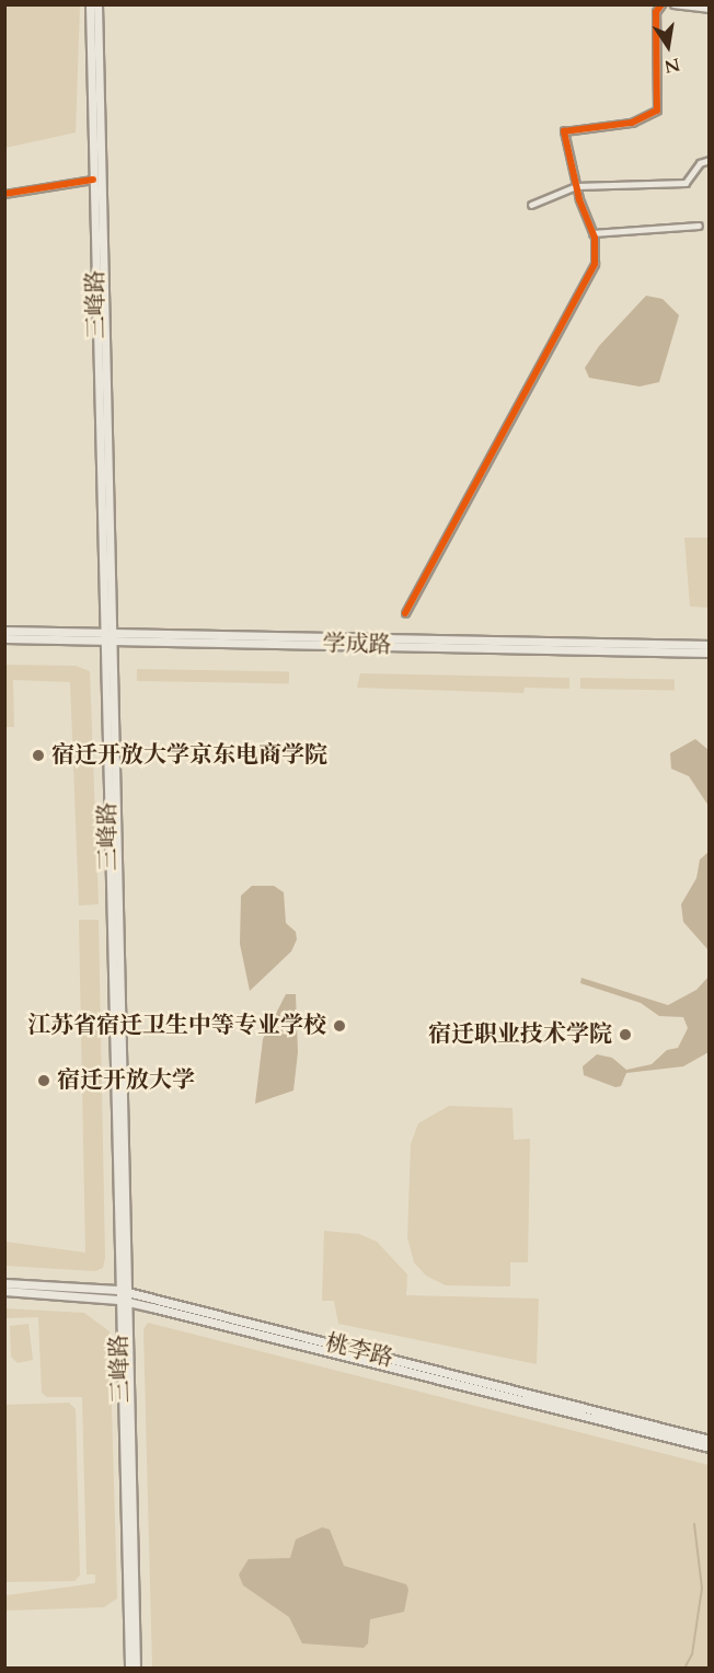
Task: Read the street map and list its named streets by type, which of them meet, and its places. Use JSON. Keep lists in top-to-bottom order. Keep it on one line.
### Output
{"streets":{"main road":["三峰路","学成路","桃李路"]},"crossings":[["三峰路","学成路"],["三峰路","桃李路"]],"places":["宿迁开放大学京东电商学院","江苏省宿迁卫生中等专业学校","宿迁职业技术学院","宿迁开放大学"],"north":"bottom"}
